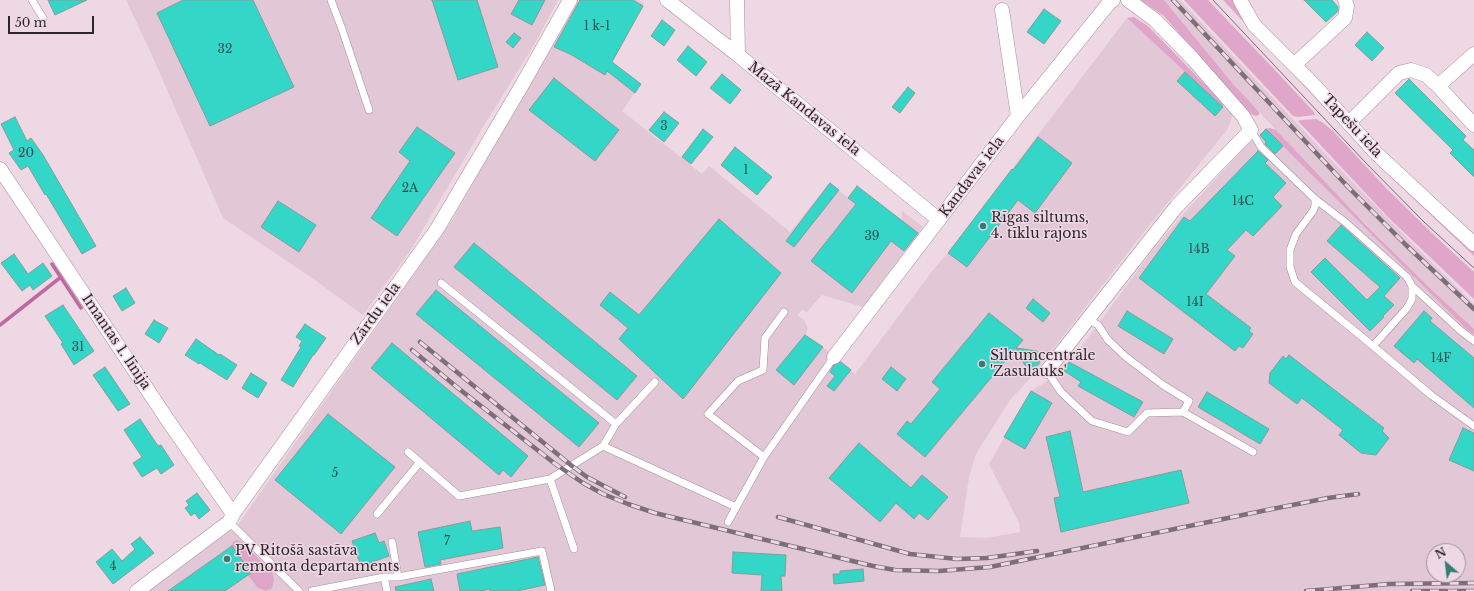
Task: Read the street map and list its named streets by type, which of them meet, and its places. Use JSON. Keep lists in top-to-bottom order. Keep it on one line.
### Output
{"streets":{"street":["Mazā Kandavas iela","Tapešu iela","Kandavas iela","Zārdu iela","Imantas 1. līnija"]},"crossings":[["Mazā Kandavas iela","Kandavas iela"],["Zārdu iela","Imantas 1. līnija"]],"places":["Rīgas siltums, 4. tīklu rajons","Siltumcentrāle 'Zasulauks'","PV Ritošā sastāva remonta departaments"],"house_numbers":["1 k-1","32","3","20","1","2A","14C","39","14B","14I","31","14F","5","7","4"],"scale_bar":"50 m","north":"top left"}
